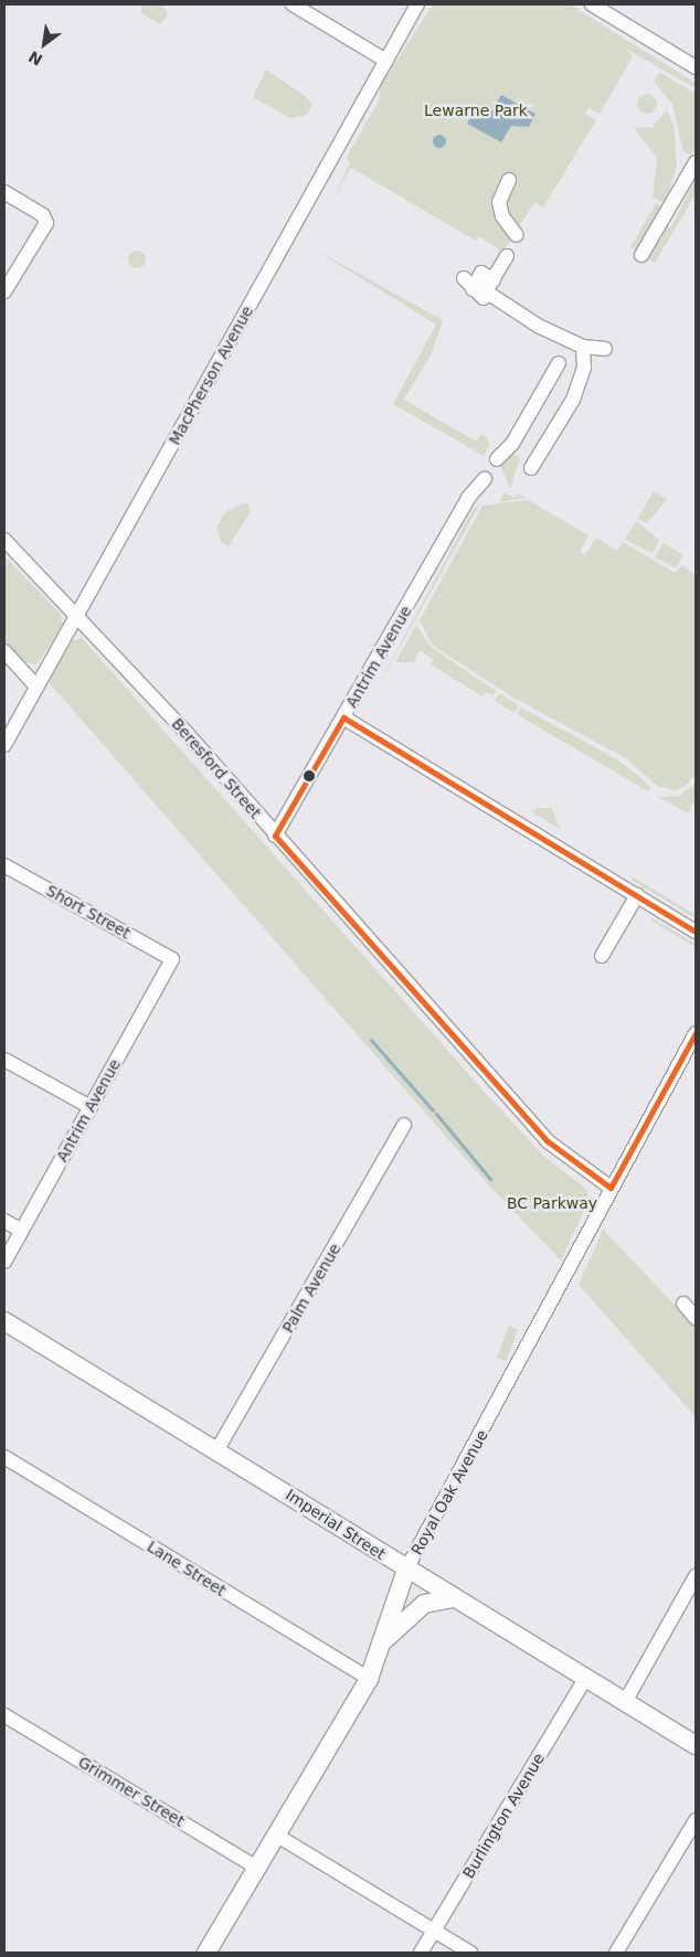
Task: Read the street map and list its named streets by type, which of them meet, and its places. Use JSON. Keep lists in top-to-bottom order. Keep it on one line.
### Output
{"streets":{"main road":["Royal Oak Avenue","Imperial Street"],"street":["MacPherson Avenue","Antrim Avenue","Beresford Street","Short Street","Palm Avenue","Lane Street","Grimmer Street","Burlington Avenue"]},"crossings":[["MacPherson Avenue","Beresford Street"],["Antrim Avenue","Beresford Street"],["Antrim Avenue","Short Street"],["Beresford Street","Royal Oak Avenue"],["Palm Avenue","Imperial Street"],["Royal Oak Avenue","Imperial Street"],["Royal Oak Avenue","Lane Street"],["Royal Oak Avenue","Grimmer Street"],["Imperial Street","Burlington Avenue"]],"parks":["Lewarne Park","BC Parkway"],"north":"bottom left"}
